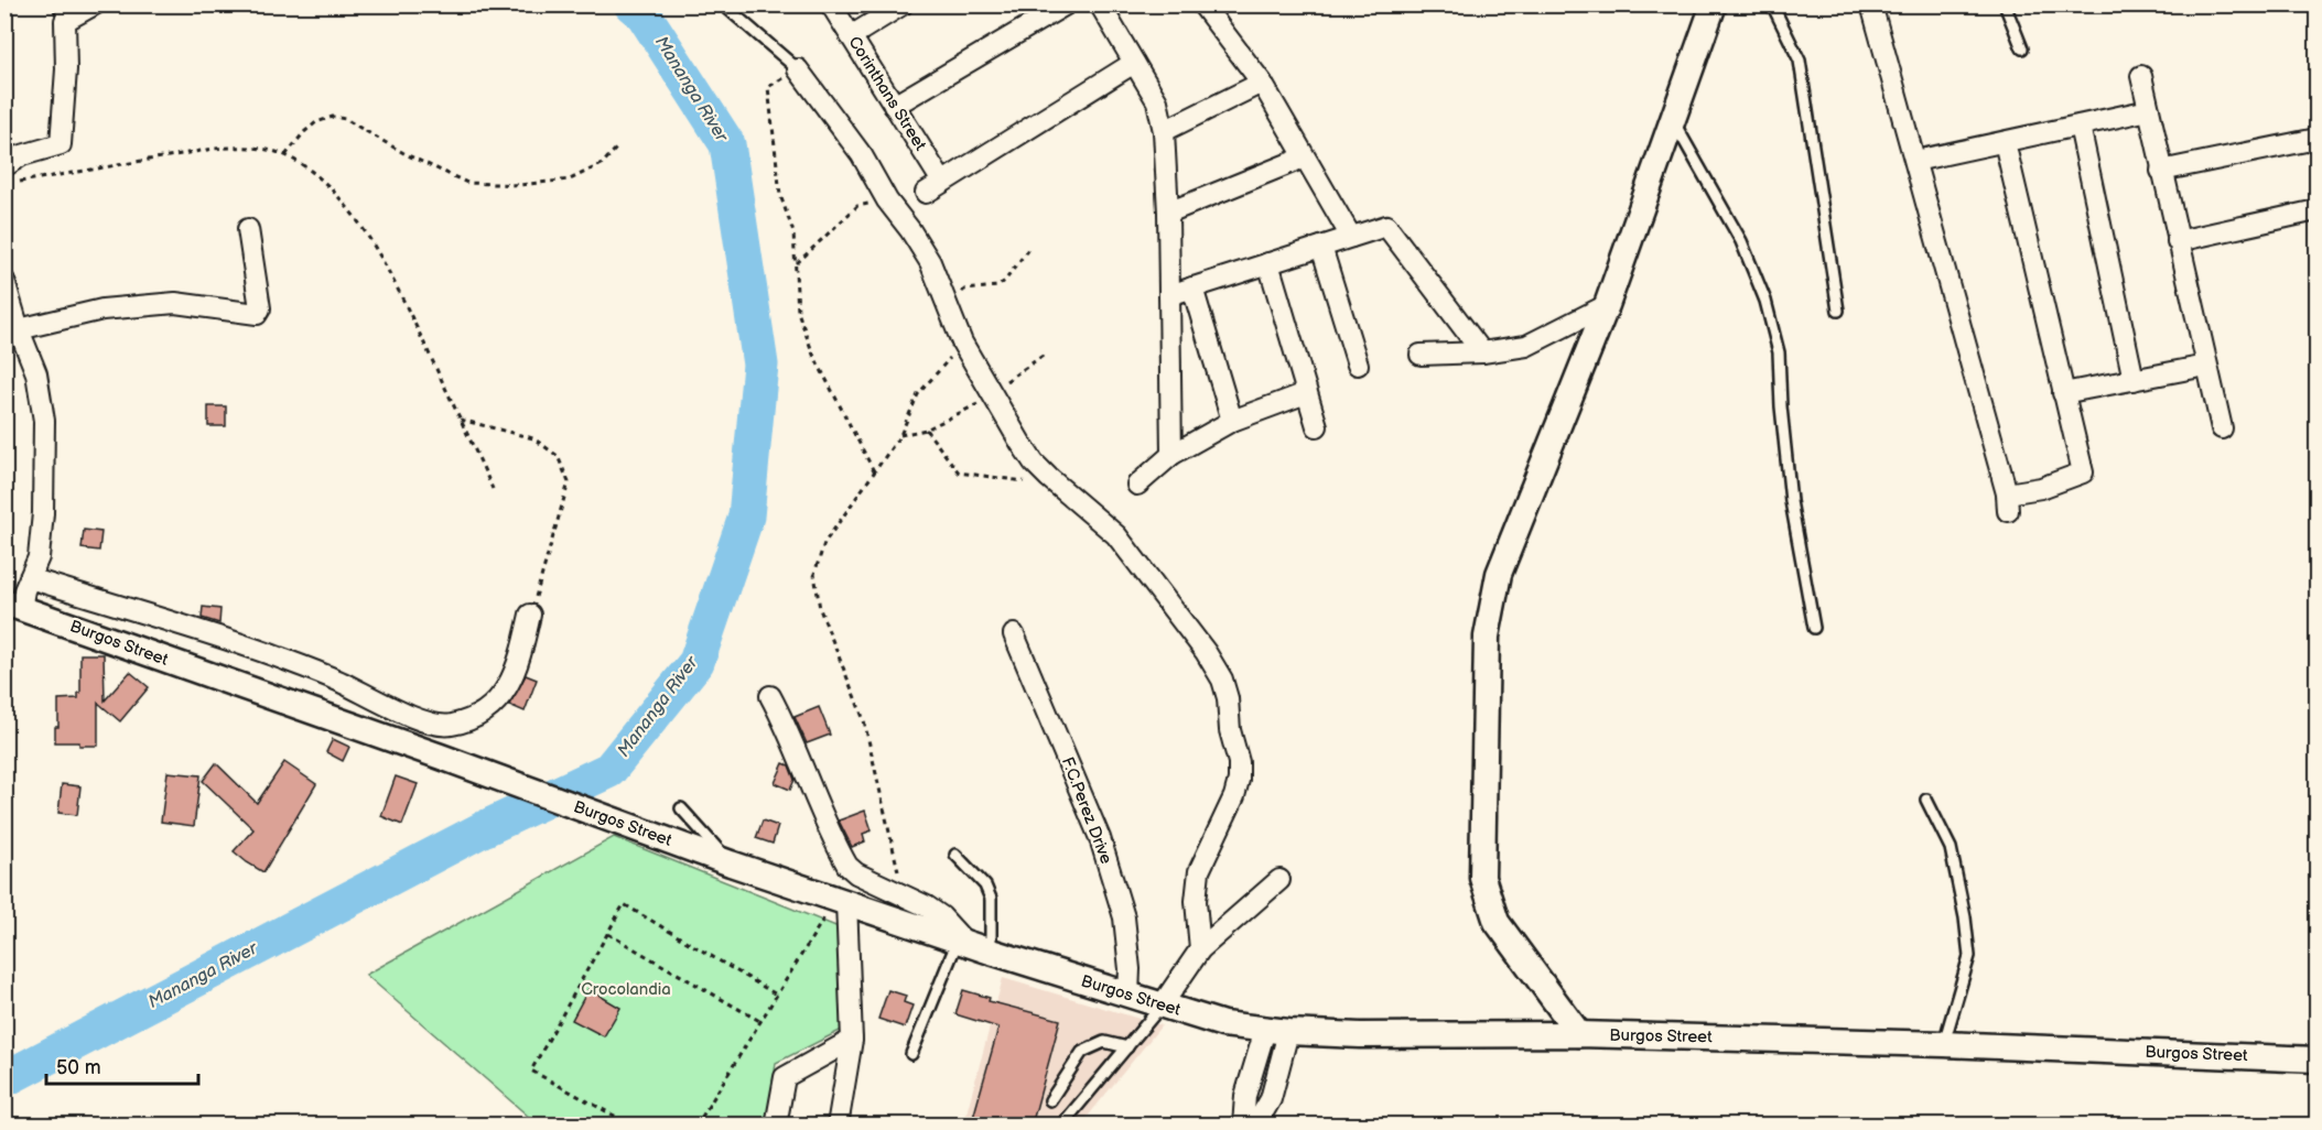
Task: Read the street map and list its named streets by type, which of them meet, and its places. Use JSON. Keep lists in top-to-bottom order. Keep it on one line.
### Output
{"streets":{"street":["Corinthans Street","Burgos Street","F.C.Perez Drive"]},"crossings":[["Burgos Street","F.C.Perez Drive"]],"water":["Mananga River"],"parks":["Crocolandia"],"scale_bar":"50 m"}
